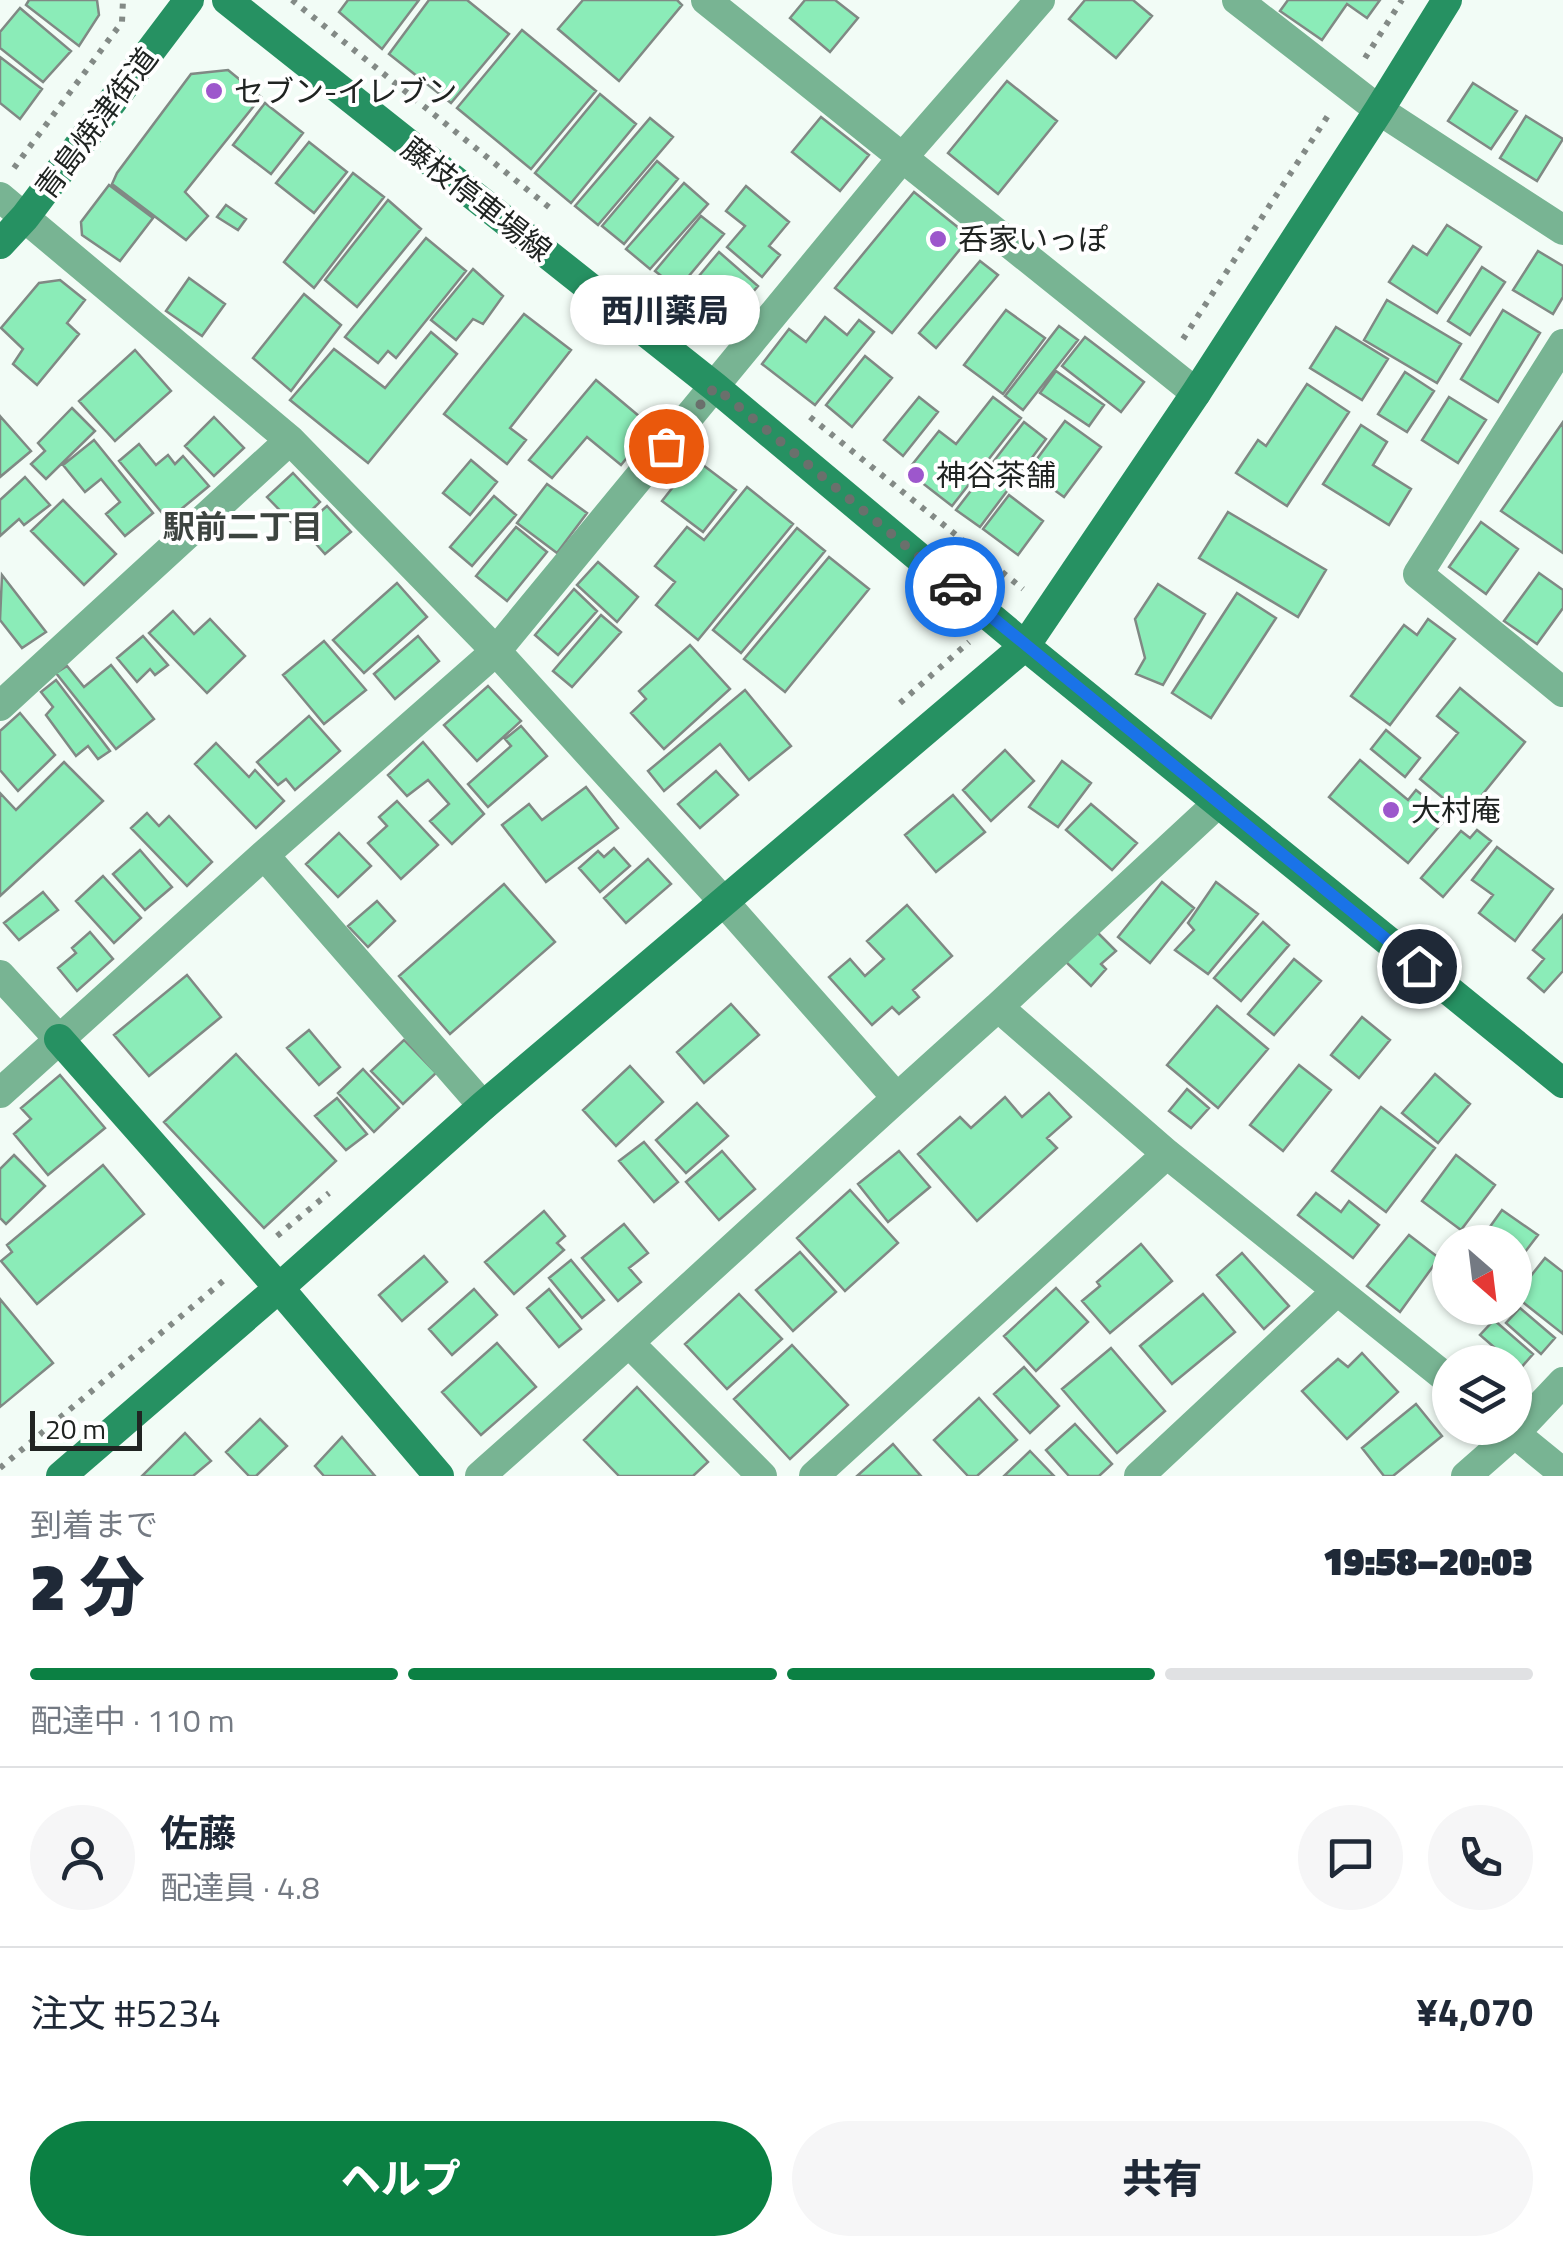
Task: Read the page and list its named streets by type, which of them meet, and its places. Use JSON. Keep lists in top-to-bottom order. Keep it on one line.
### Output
{"streets":{"street":["青島焼津街道","藤枝停車場線"]},"districts":["駅前二丁目"],"places":["セブン-イレブン","呑家いっぽ","西川薬局","神谷茶舗","大村庵"],"scale_bar":"20 m","north":"bottom right","page":{"bubble":"西川薬局","scale":"20 m","heading":["2 分","到着まで","19:58–20:03"],"panel":["佐藤","配達員 · 4.8","注文 #5234","¥4,070"],"bar":"配達中 · 110 m","buttons":["ヘルプ","共有"]}}
